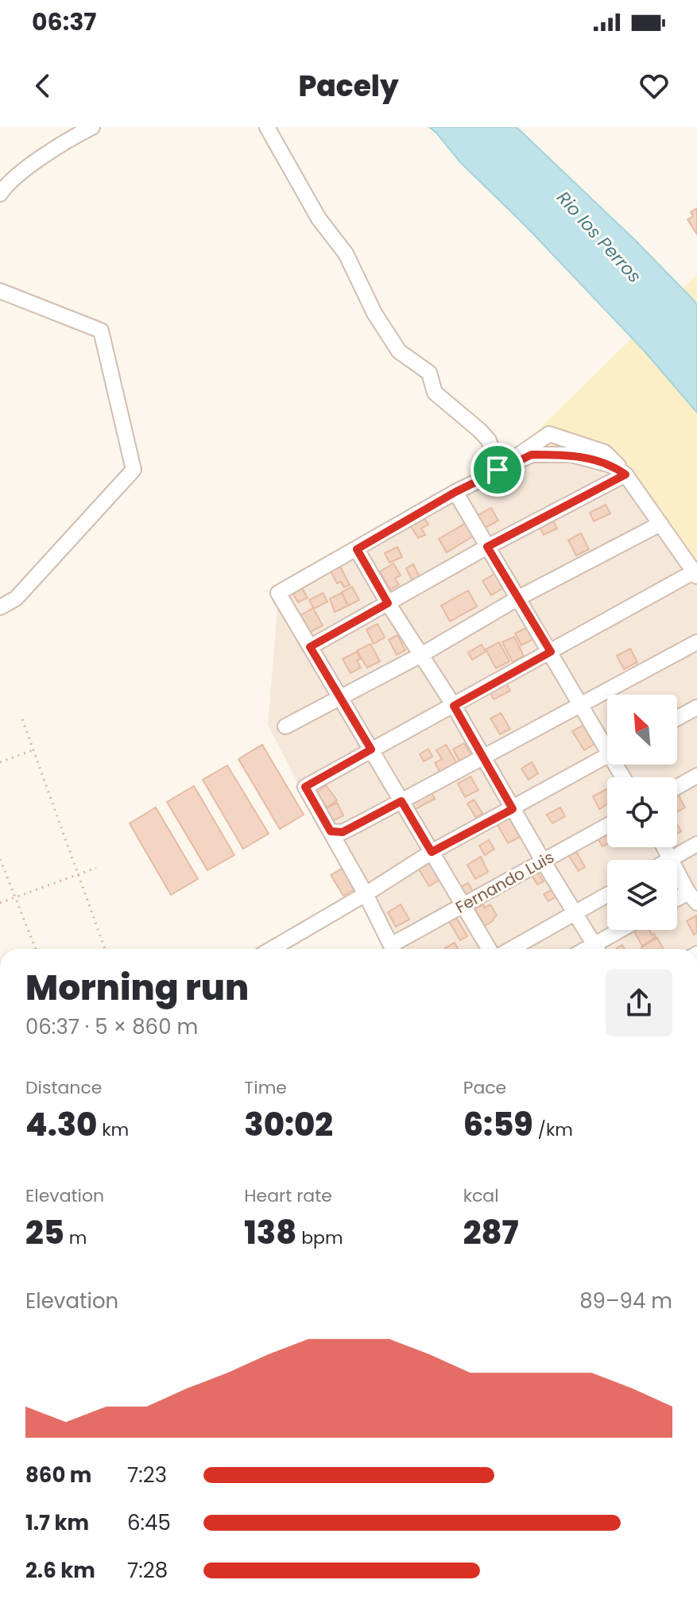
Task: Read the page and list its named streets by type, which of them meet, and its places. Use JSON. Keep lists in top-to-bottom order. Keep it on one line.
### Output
{"streets":{"street":["Fernando Luis"]},"water":["Rio los Perros"],"north":"top left","page":{"status":"06:37","header":"Pacely","heading":["Morning run","06:37 · 5 × 860 m"],"stats":[["Distance","4.30 km"],["Time","30:02"],["Pace","6:59 /km"],["Elevation","25 m"],["Heart rate","138 bpm"],["kcal","287"]],"chart":["Elevation","89–94 m"],"list":[{"name":"860 m","note":"7:23"},{"name":"1.7 km","note":"6:45"},{"name":"2.6 km","note":"7:28"}]}}
